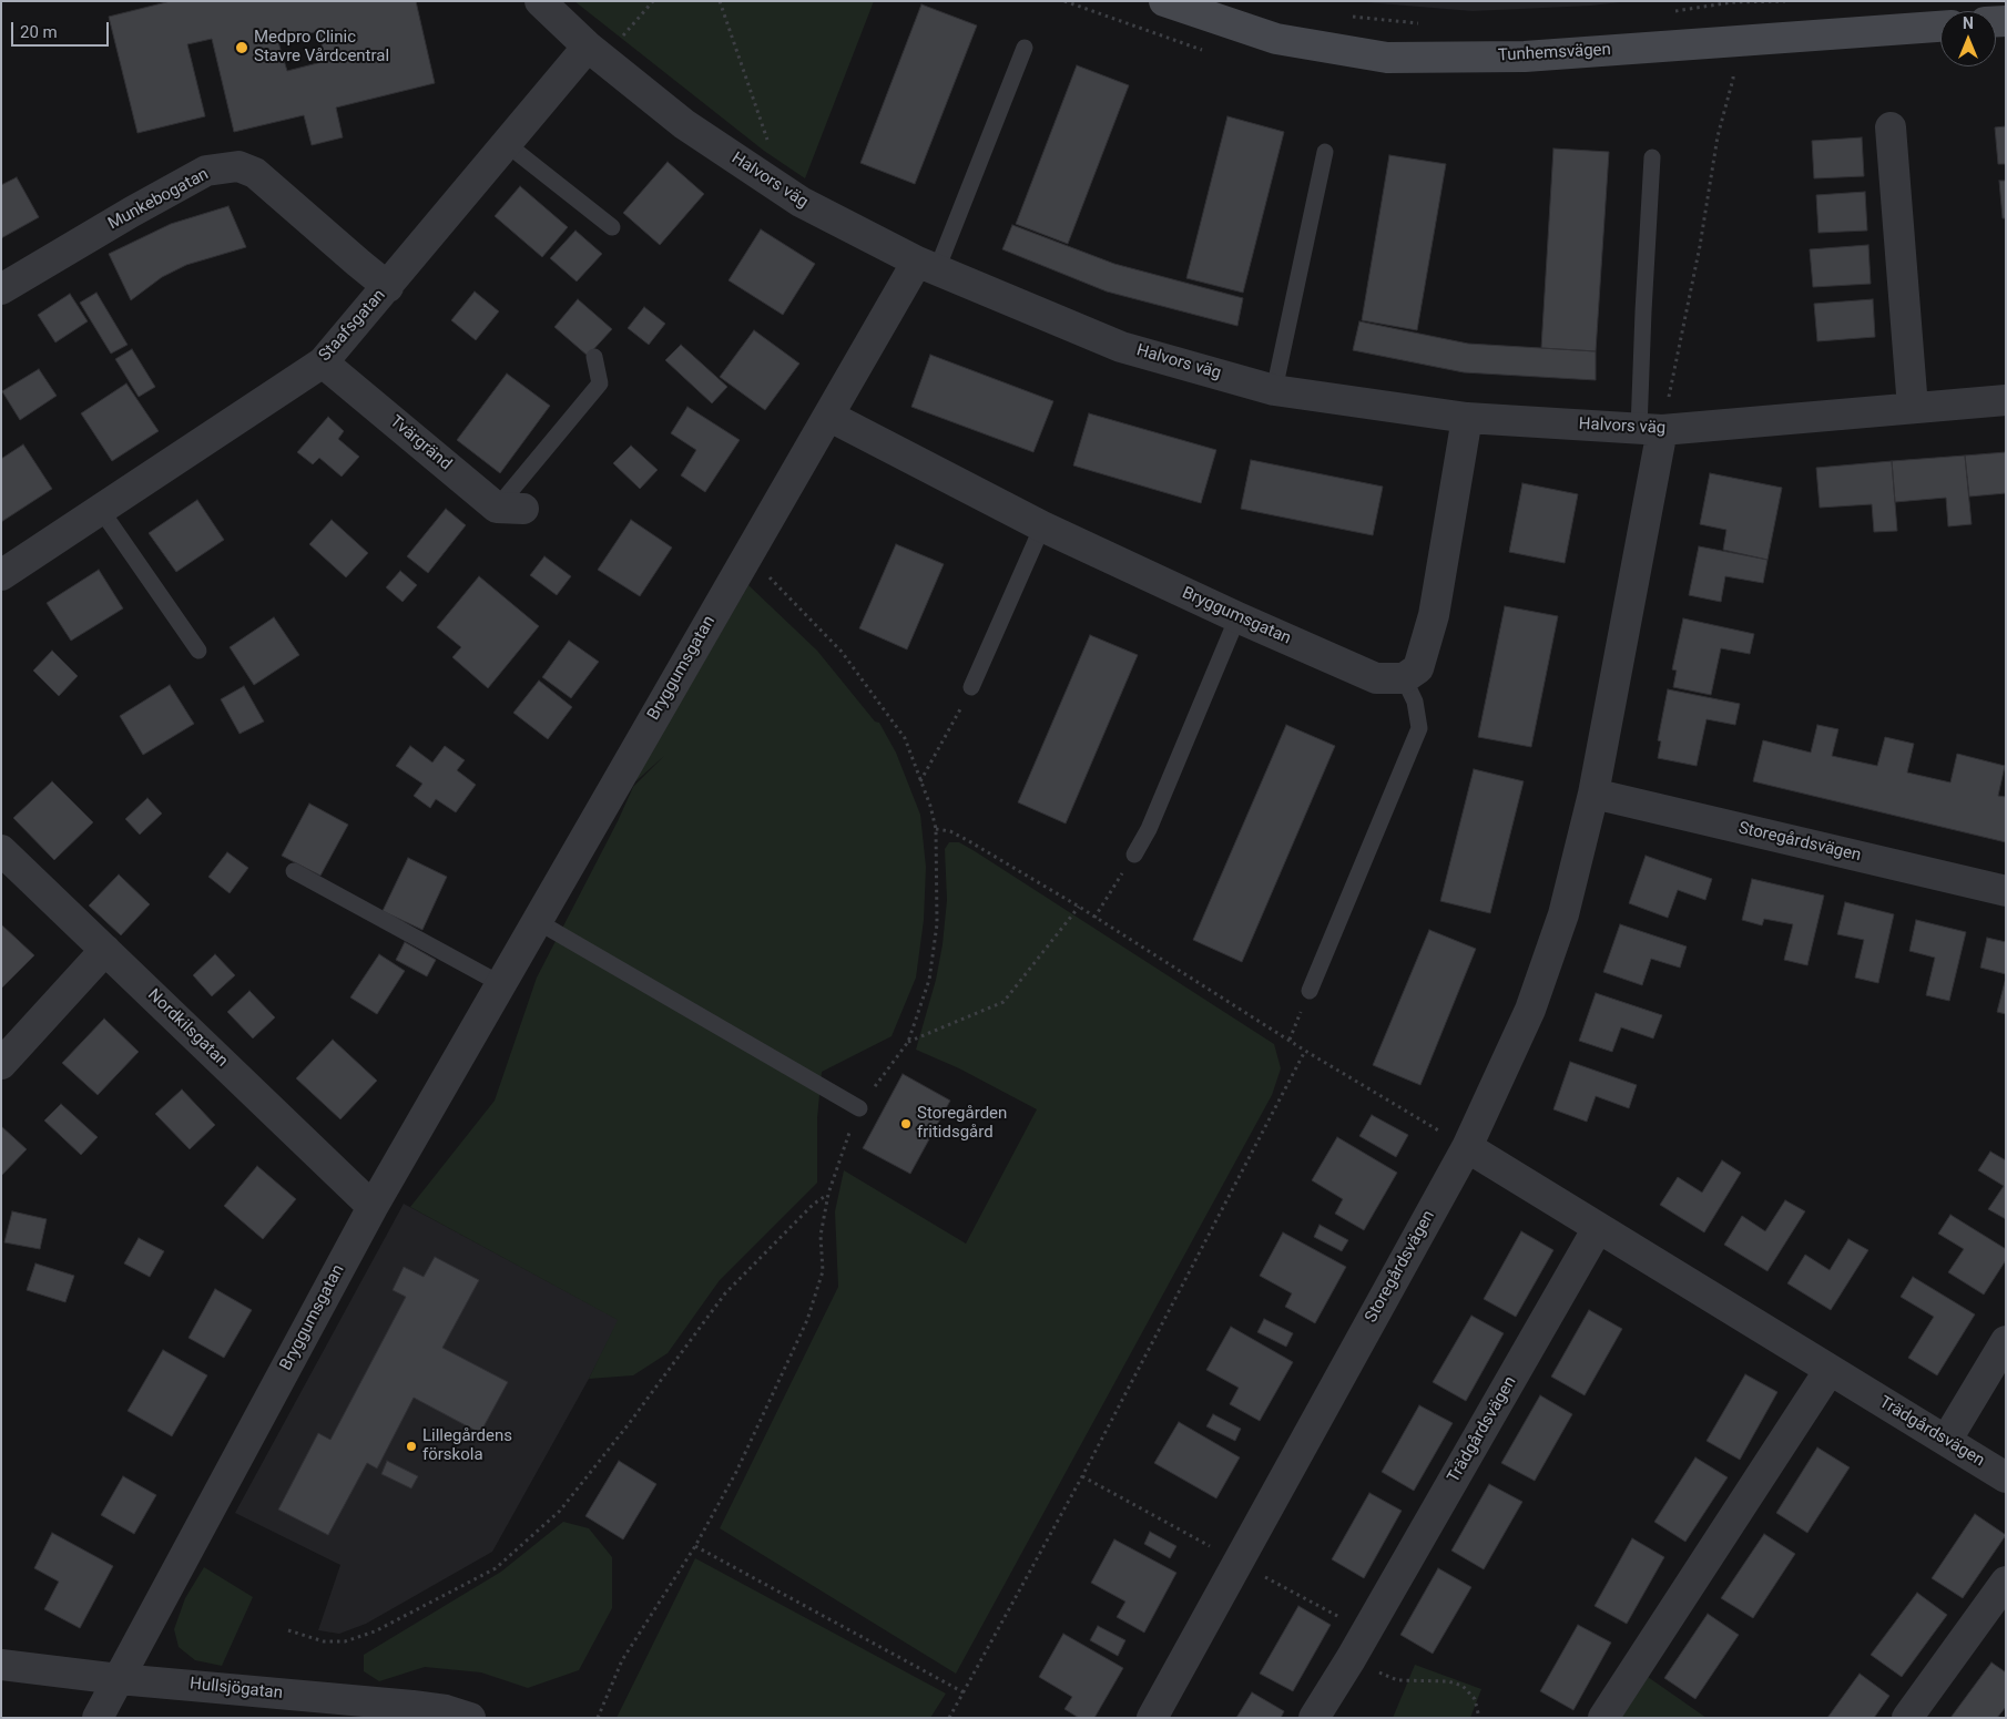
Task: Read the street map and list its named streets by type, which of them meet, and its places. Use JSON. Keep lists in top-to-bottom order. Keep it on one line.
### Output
{"streets":{"street":["Tunhemsvägen","Halvors väg","Munkebogatan","Staafsgatan","Tvärgränd","Bryggumsgatan","Storegårdsvägen","Nordkilsgatan","Trädgårdsvägen","Hullsjögatan"]},"crossings":[["Halvors väg","Staafsgatan"],["Halvors väg","Bryggumsgatan"],["Halvors väg","Storegårdsvägen"],["Munkebogatan","Staafsgatan"],["Staafsgatan","Tvärgränd"],["Bryggumsgatan","Nordkilsgatan"],["Bryggumsgatan","Hullsjögatan"],["Storegårdsvägen","Trädgårdsvägen"]],"places":["Medpro Clinic Stavre Vårdcentral","Storegården fritidsgård","Lillegårdens förskola"],"scale_bar":"20 m","north":"top"}
